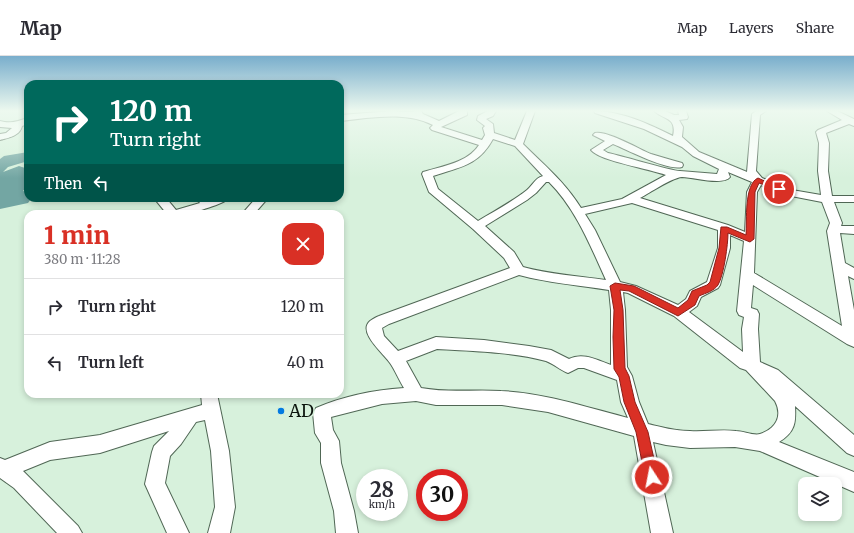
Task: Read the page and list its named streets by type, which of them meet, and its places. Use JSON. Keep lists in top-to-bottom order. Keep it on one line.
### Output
{"places":["AD"],"page":{"header":"Map","nav":["Map","Layers","Share"],"turn":["120 m","Turn right"],"then":"Then","heading":["1 min","380 m · 11:28"],"list":[{"name":"Turn right","value":"120 m"},{"name":"Turn left","value":"40 m"}],"speed":"28 km/h","limit":"30"}}
